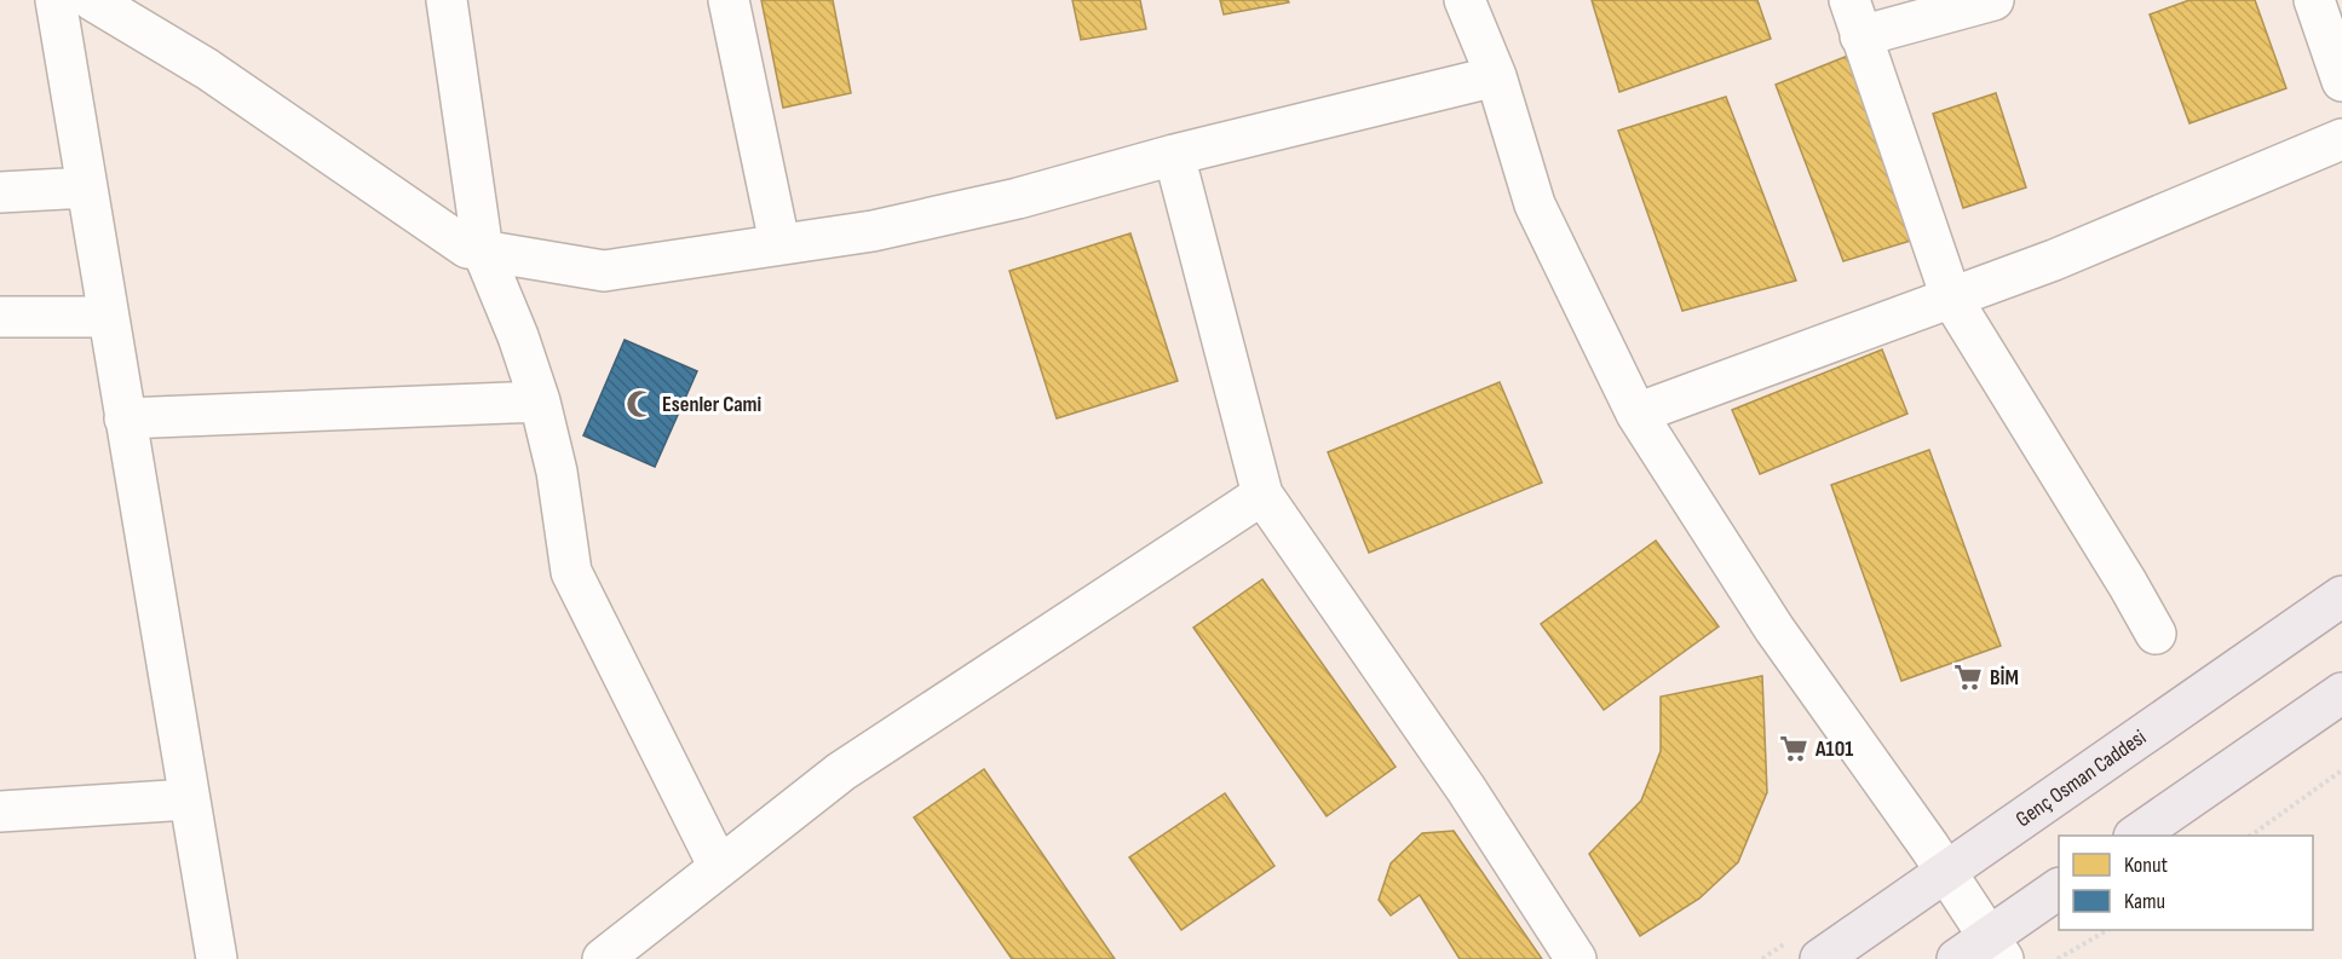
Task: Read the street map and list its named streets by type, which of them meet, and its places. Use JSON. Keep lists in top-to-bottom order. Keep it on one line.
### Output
{"streets":{"main road":["Genç Osman Caddesi"]},"places":{"mosque":["Esenler Cami"],"supermarket":["BİM","A101"]},"legend":["Konut","Kamu"]}
